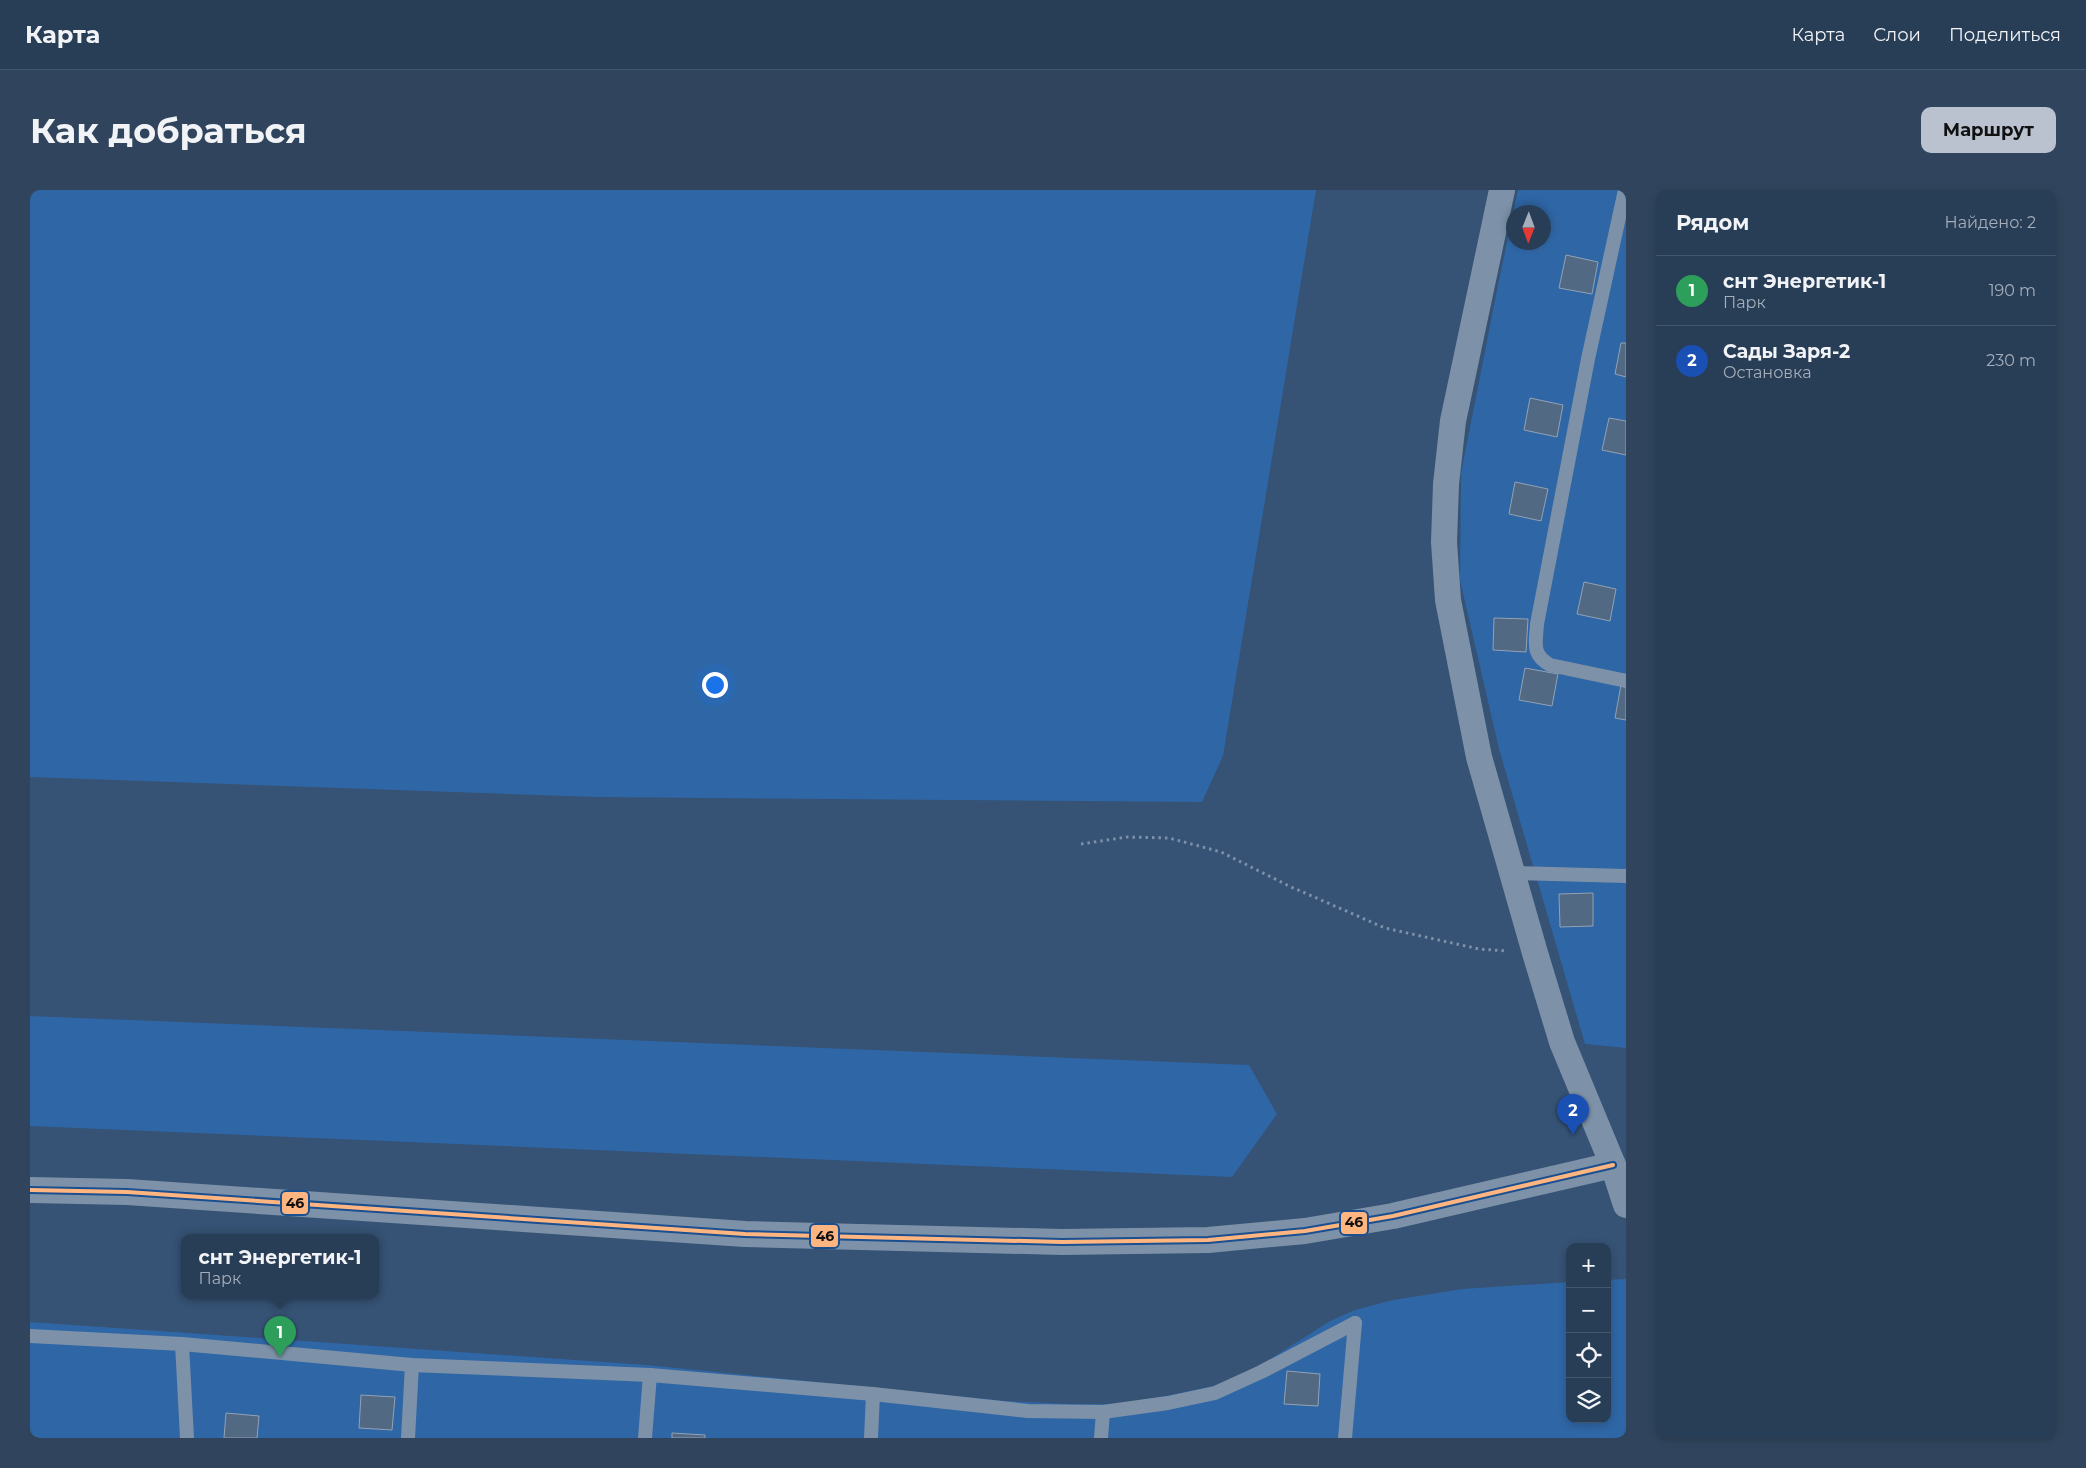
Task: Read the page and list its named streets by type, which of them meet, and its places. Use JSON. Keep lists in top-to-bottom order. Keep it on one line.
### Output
{"lines":["transit line 46"],"north":"bottom","page":{"header":"Карта","nav":["Карта","Слои","Поделиться"],"buttons":"Маршрут","title":"Как добраться","heading":["Рядом","Найдено: 2"],"list":[{"mark":"1","name":"снт Энергетик-1","note":"Парк","value":"190 m"},{"mark":"2","name":"Сады Заря-2","note":"Остановка","value":"230 m"}],"pins":["2","1"],"popup":["снт Энергетик-1","Парк"],"map_buttons":["+","−"]}}
